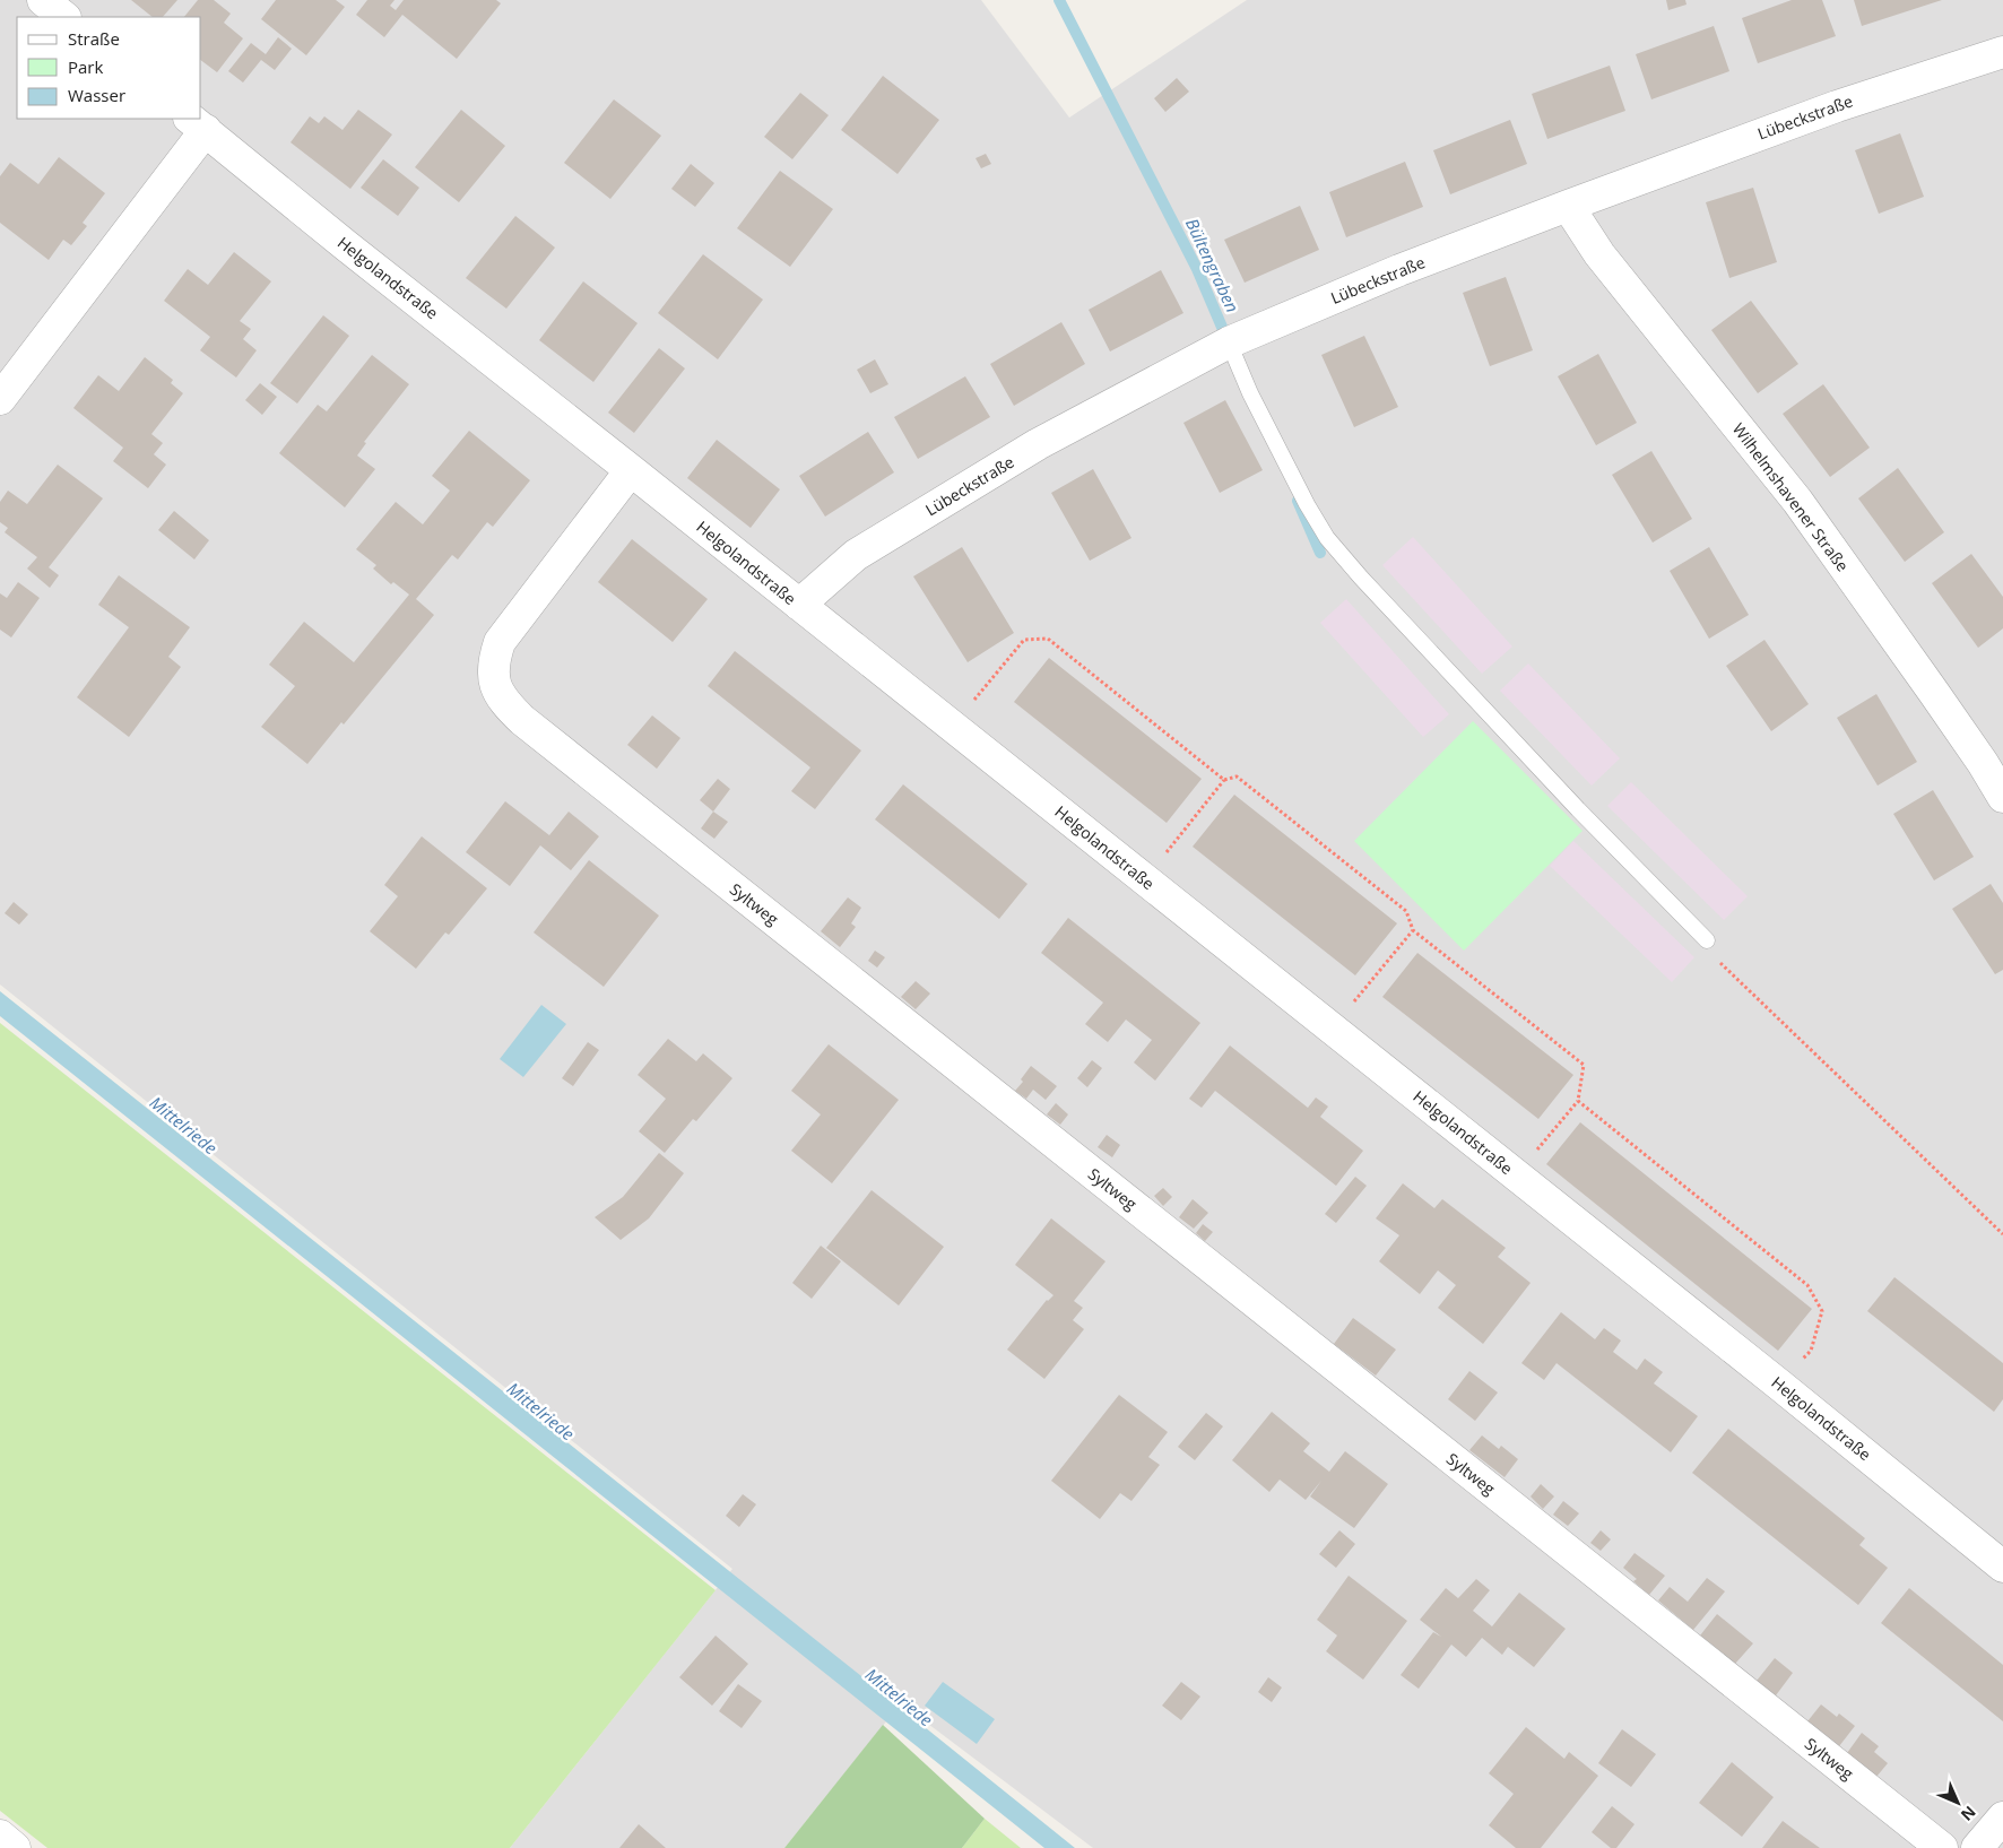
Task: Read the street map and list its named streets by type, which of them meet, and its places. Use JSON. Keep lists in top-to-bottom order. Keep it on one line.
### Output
{"streets":{"street":["Lübeckstraße","Helgolandstraße","Wilhelmshavener Straße","Syltweg"]},"crossings":[["Lübeckstraße","Helgolandstraße"],["Lübeckstraße","Wilhelmshavener Straße"],["Helgolandstraße","Syltweg"]],"water":["Bültengraben","Mittelriede"],"legend":["Straße","Park","Wasser"],"north":"bottom right"}
